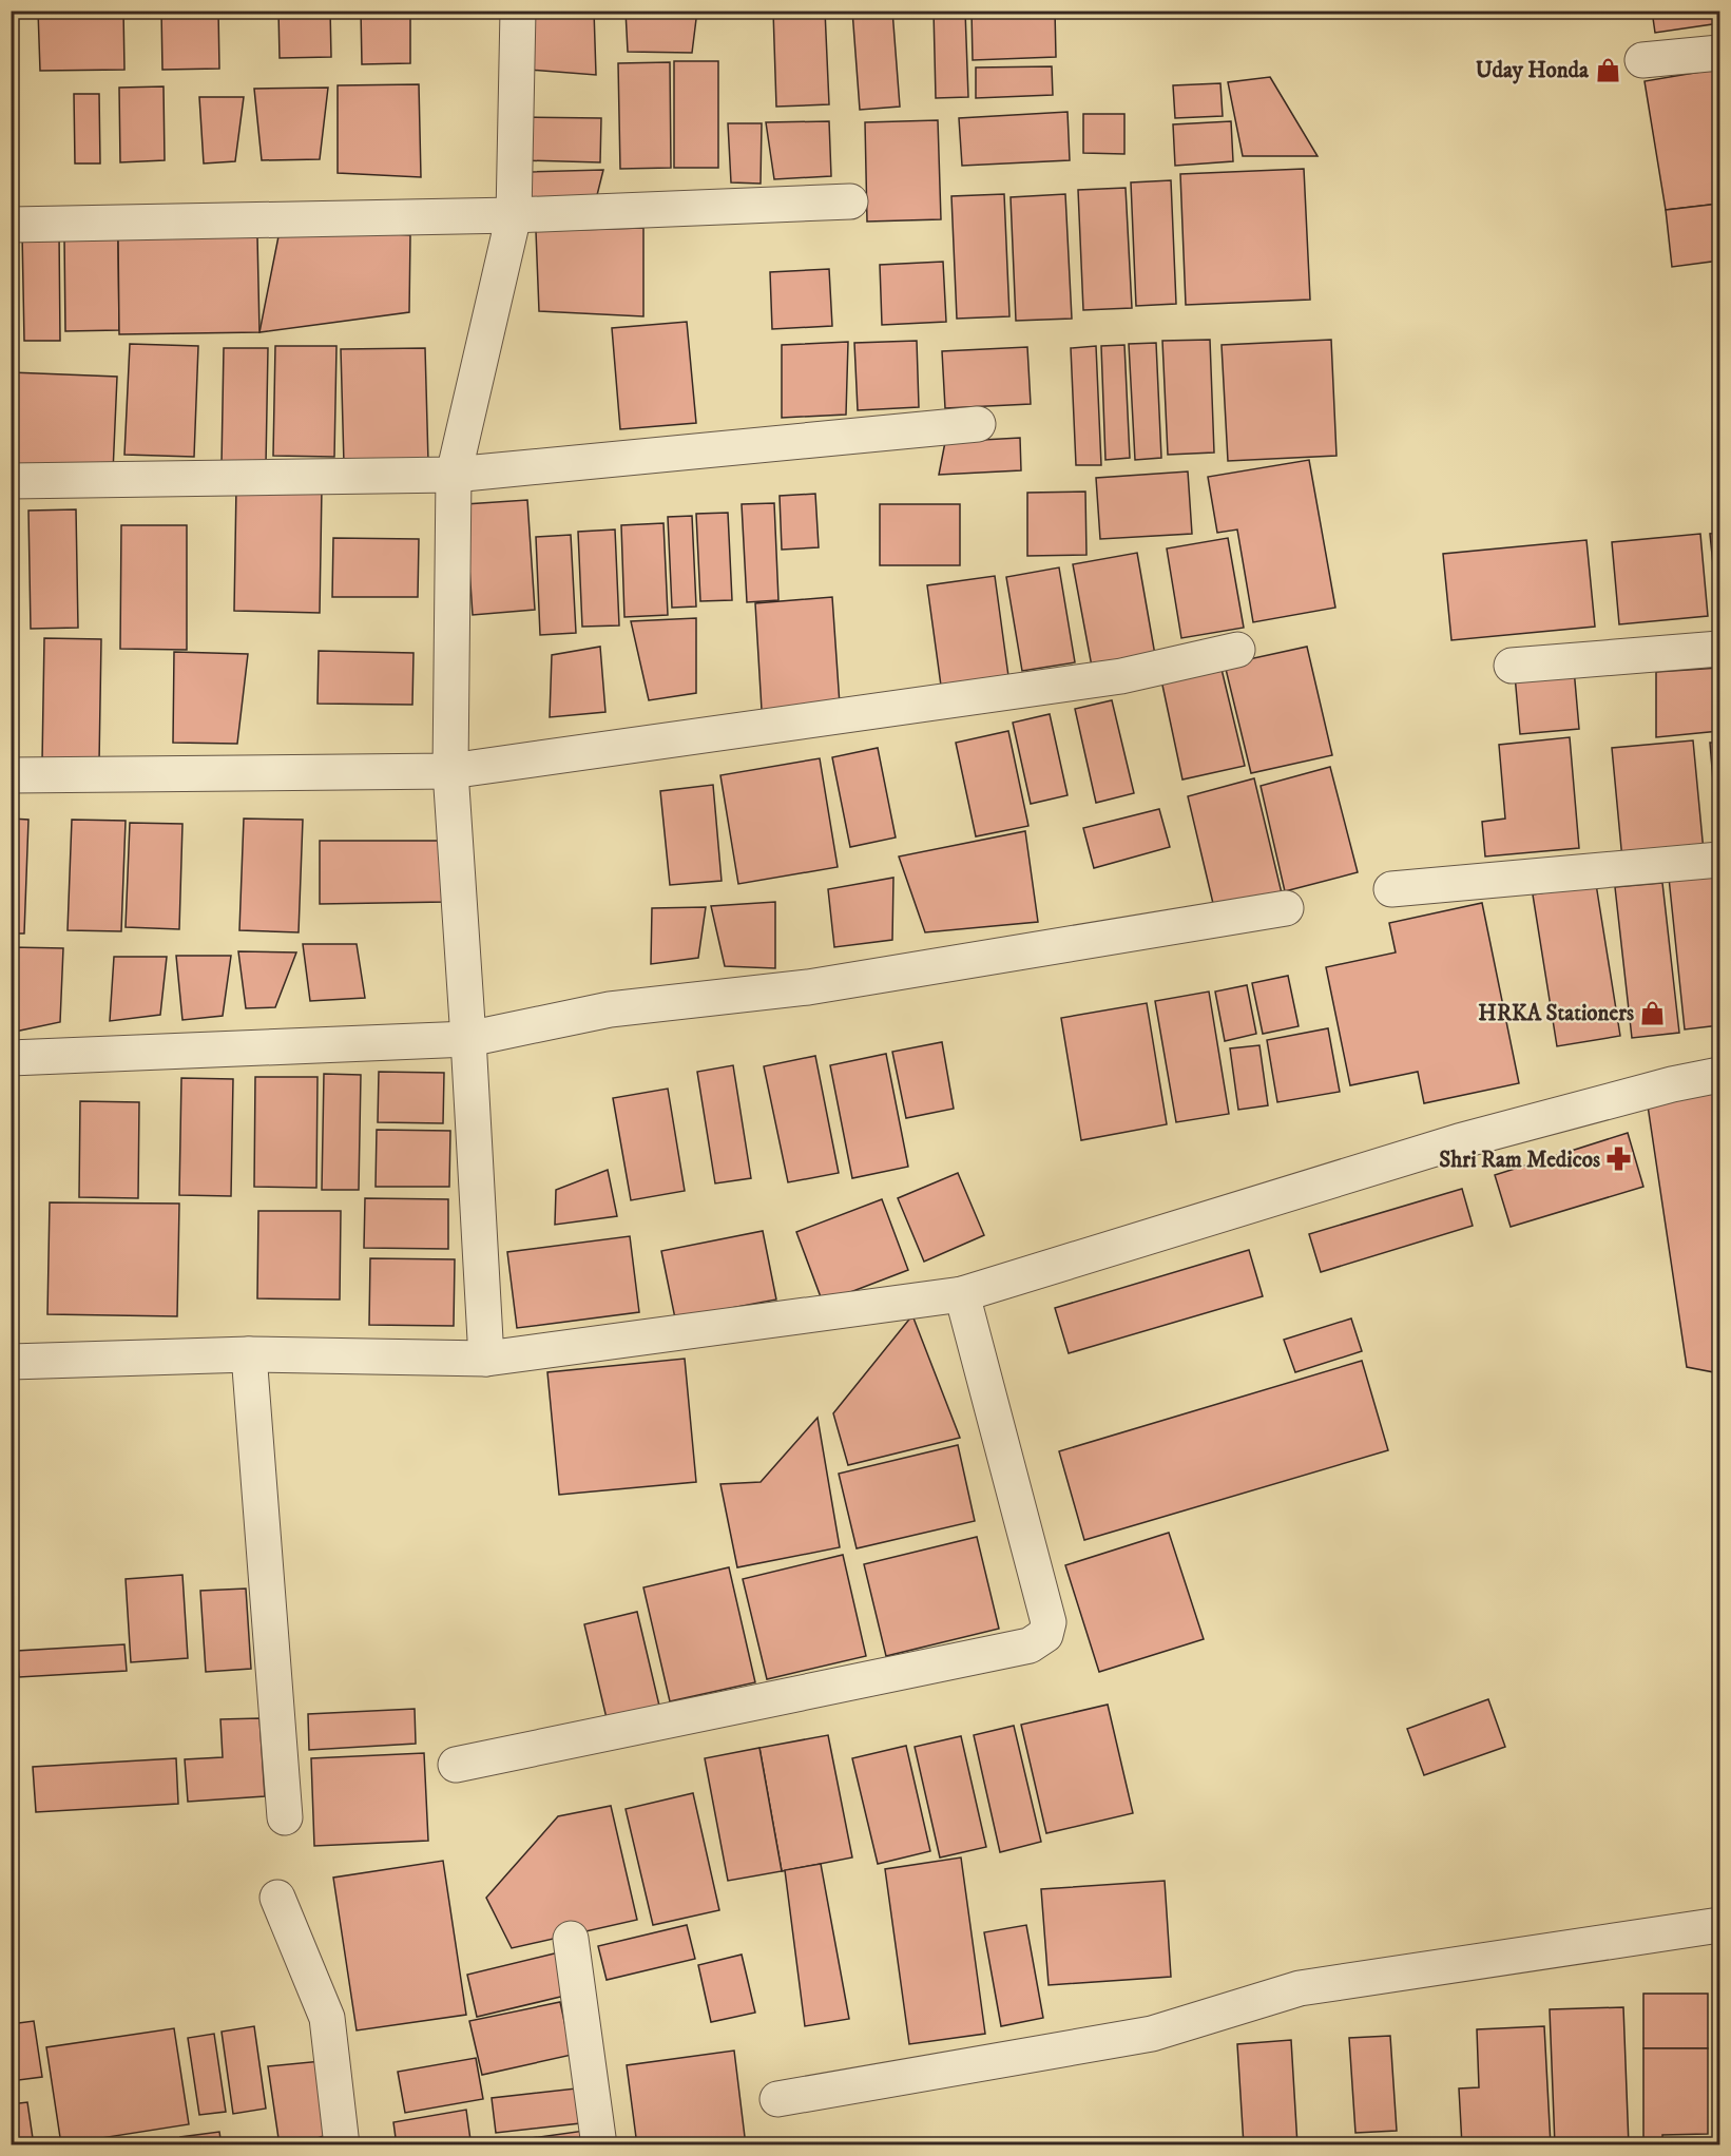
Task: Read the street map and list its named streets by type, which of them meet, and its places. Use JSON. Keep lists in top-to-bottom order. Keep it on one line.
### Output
{"places":{"shop":["Uday Honda","HRKA Stationers"],"pharmacy":["Shri Ram Medicos"]}}
